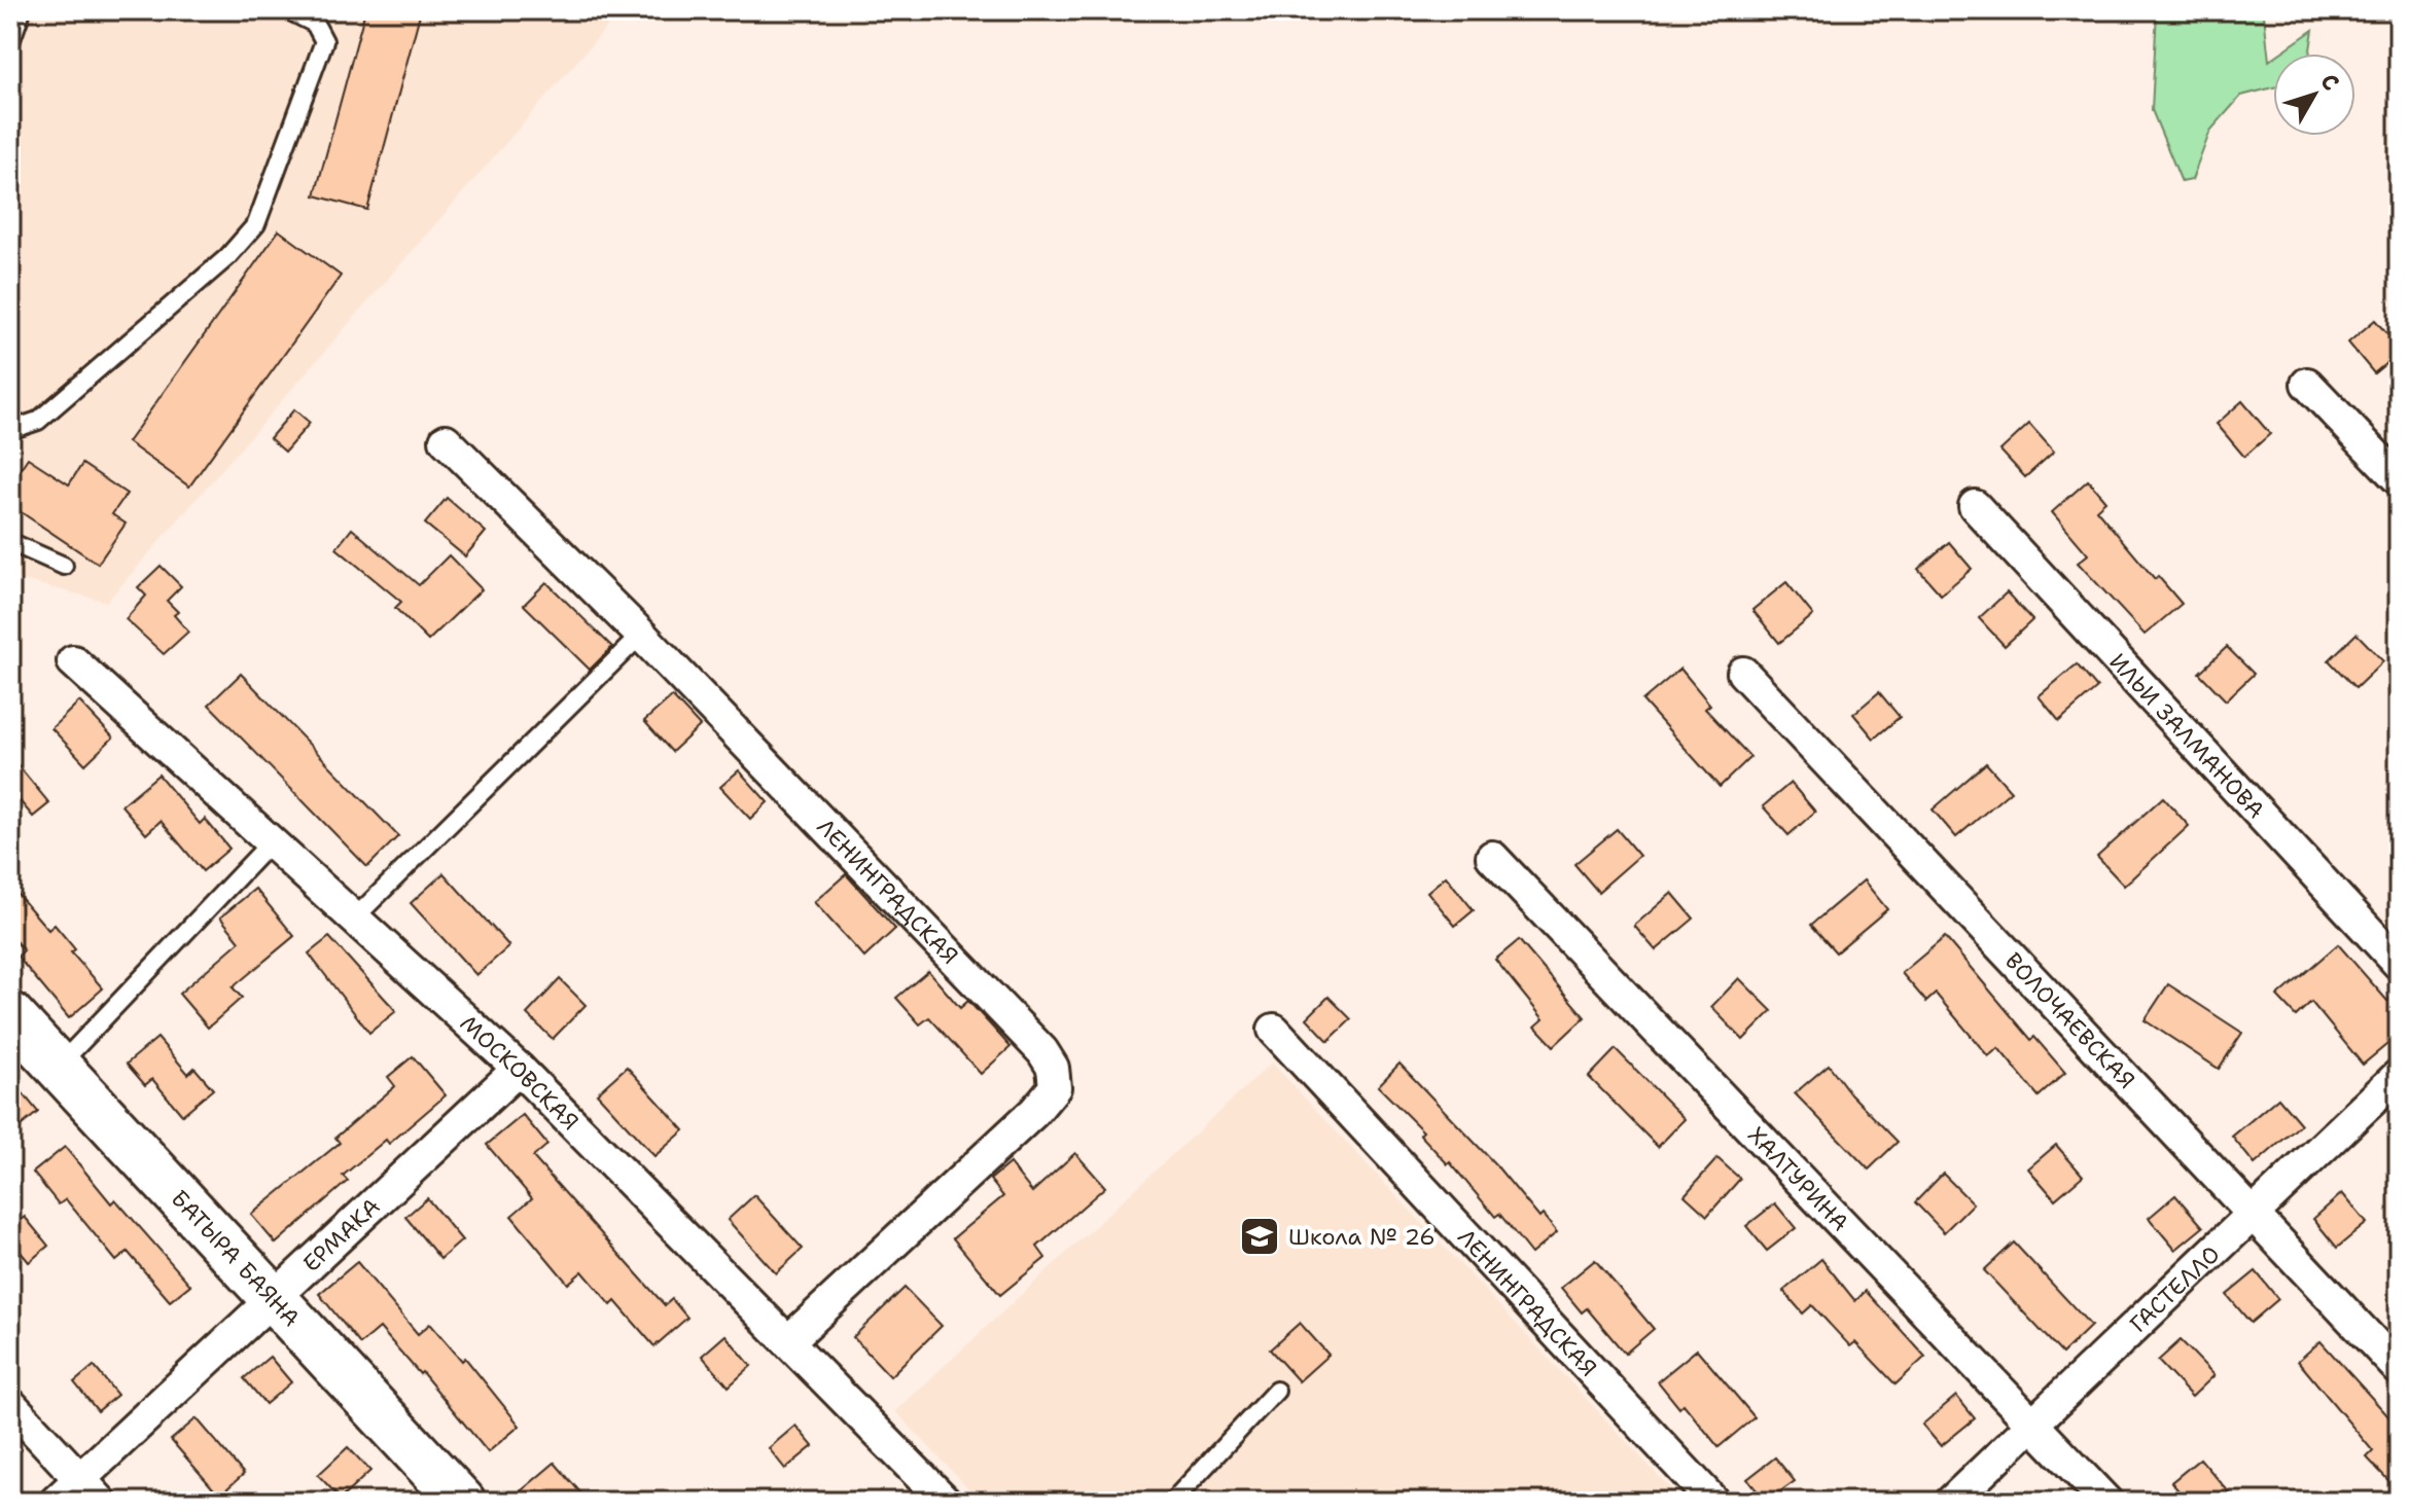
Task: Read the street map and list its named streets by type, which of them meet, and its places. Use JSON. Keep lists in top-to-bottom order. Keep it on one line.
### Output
{"streets":{"street":["ИЛЬИ ЗАЛМАНОВА","ЛЕНИНГРАДСКАЯ","ВОЛОЧАЕВСКАЯ","МОСКОВСКАЯ","ХАЛТУРИНА","ЕРМАКА","БАТЫРА БАЯНА","ГАСТЕЛЛО"]},"crossings":[["ЛЕНИНГРАДСКАЯ","МОСКОВСКАЯ"],["ВОЛОЧАЕВСКАЯ","ГАСТЕЛЛО"],["МОСКОВСКАЯ","ЕРМАКА"],["ХАЛТУРИНА","ГАСТЕЛЛО"],["ЕРМАКА","БАТЫРА БАЯНА"]],"places":{"school or university":["Школа № 26"]},"north":"top right"}
